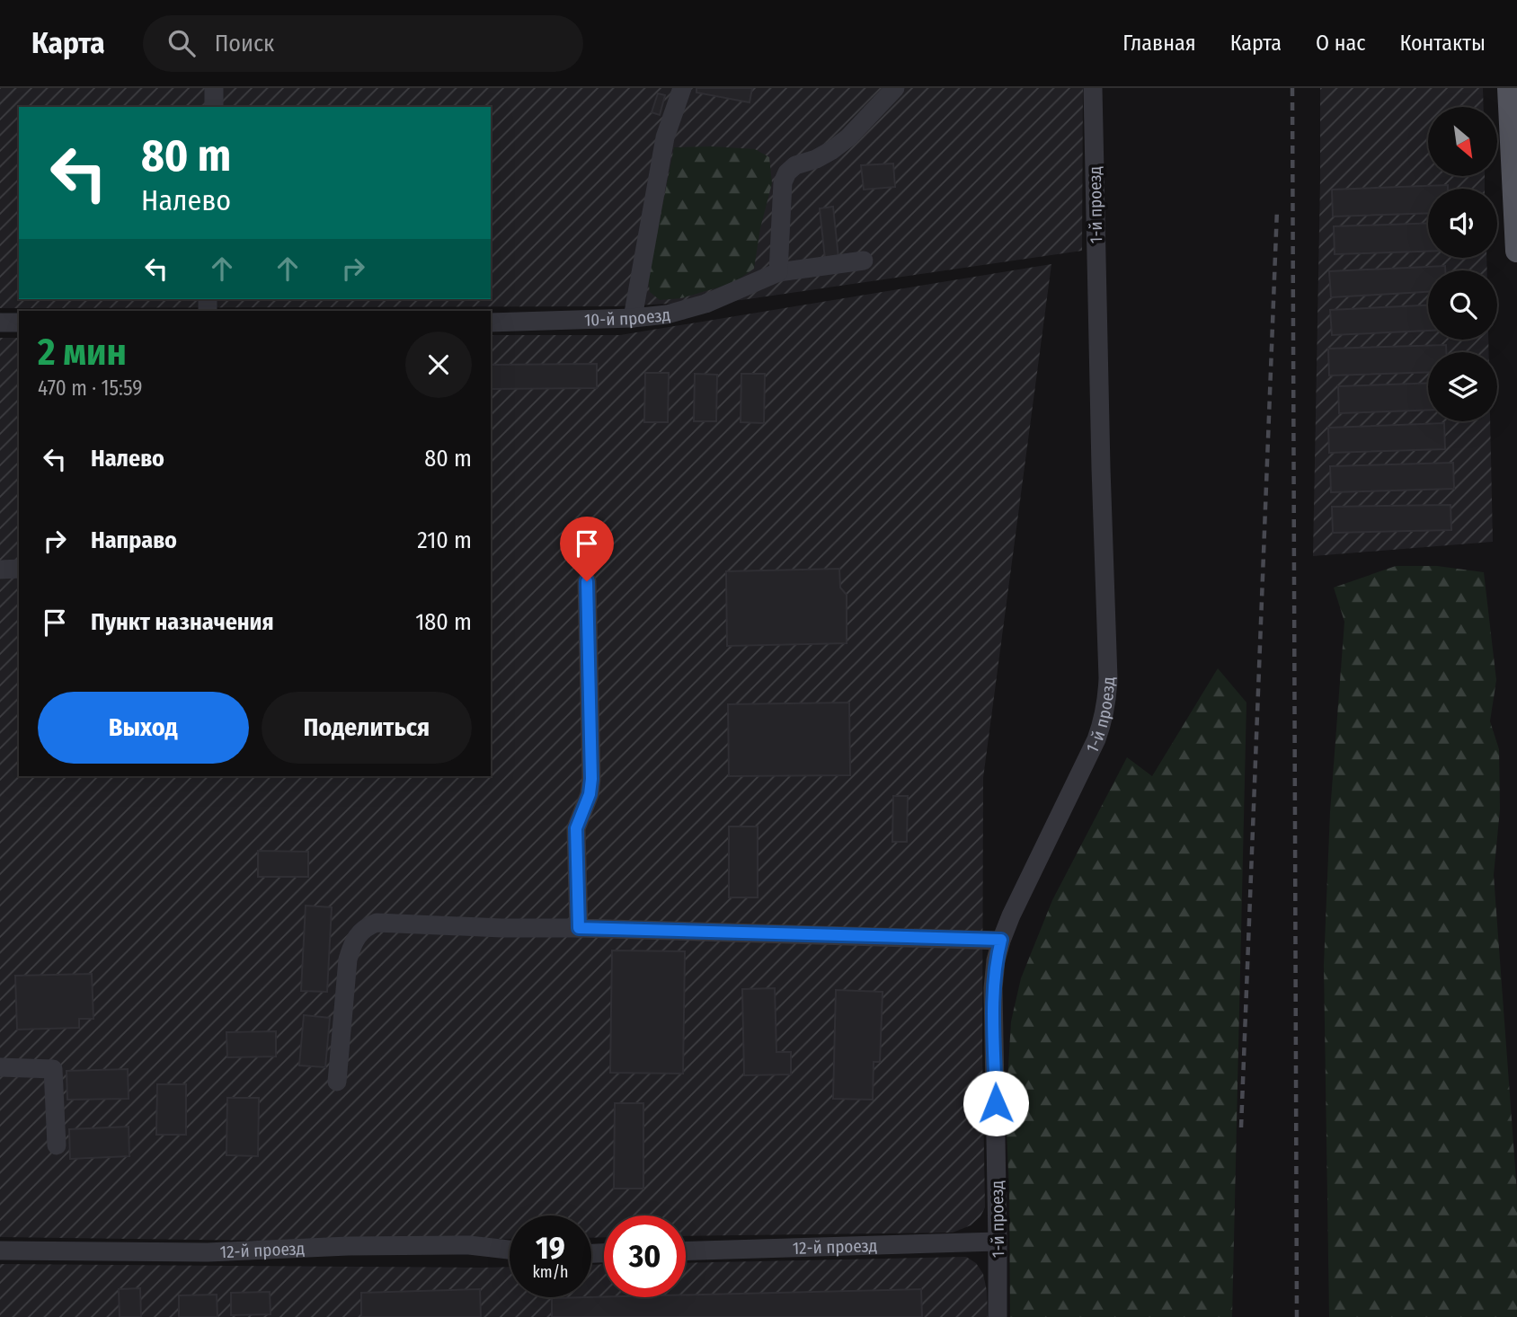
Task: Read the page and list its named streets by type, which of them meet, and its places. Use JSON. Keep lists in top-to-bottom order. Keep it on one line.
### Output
{"streets":{"street":["1-й проезд","10-й проезд","12-й проезд"]},"crossings":[["1-й проезд","12-й проезд"]],"north":"bottom right","page":{"header":"Карта","search":"Поиск","nav":["Главная","Карта","О нас","Контакты"],"turn":["80 m","Налево"],"heading":["2 мин","470 m · 15:59"],"list":[{"name":"Налево","value":"80 m"},{"name":"Направо","value":"210 m"},{"name":"Пункт назначения","value":"180 m"}],"buttons":["Выход","Поделиться"],"speed":"19 km/h","limit":"30"}}
